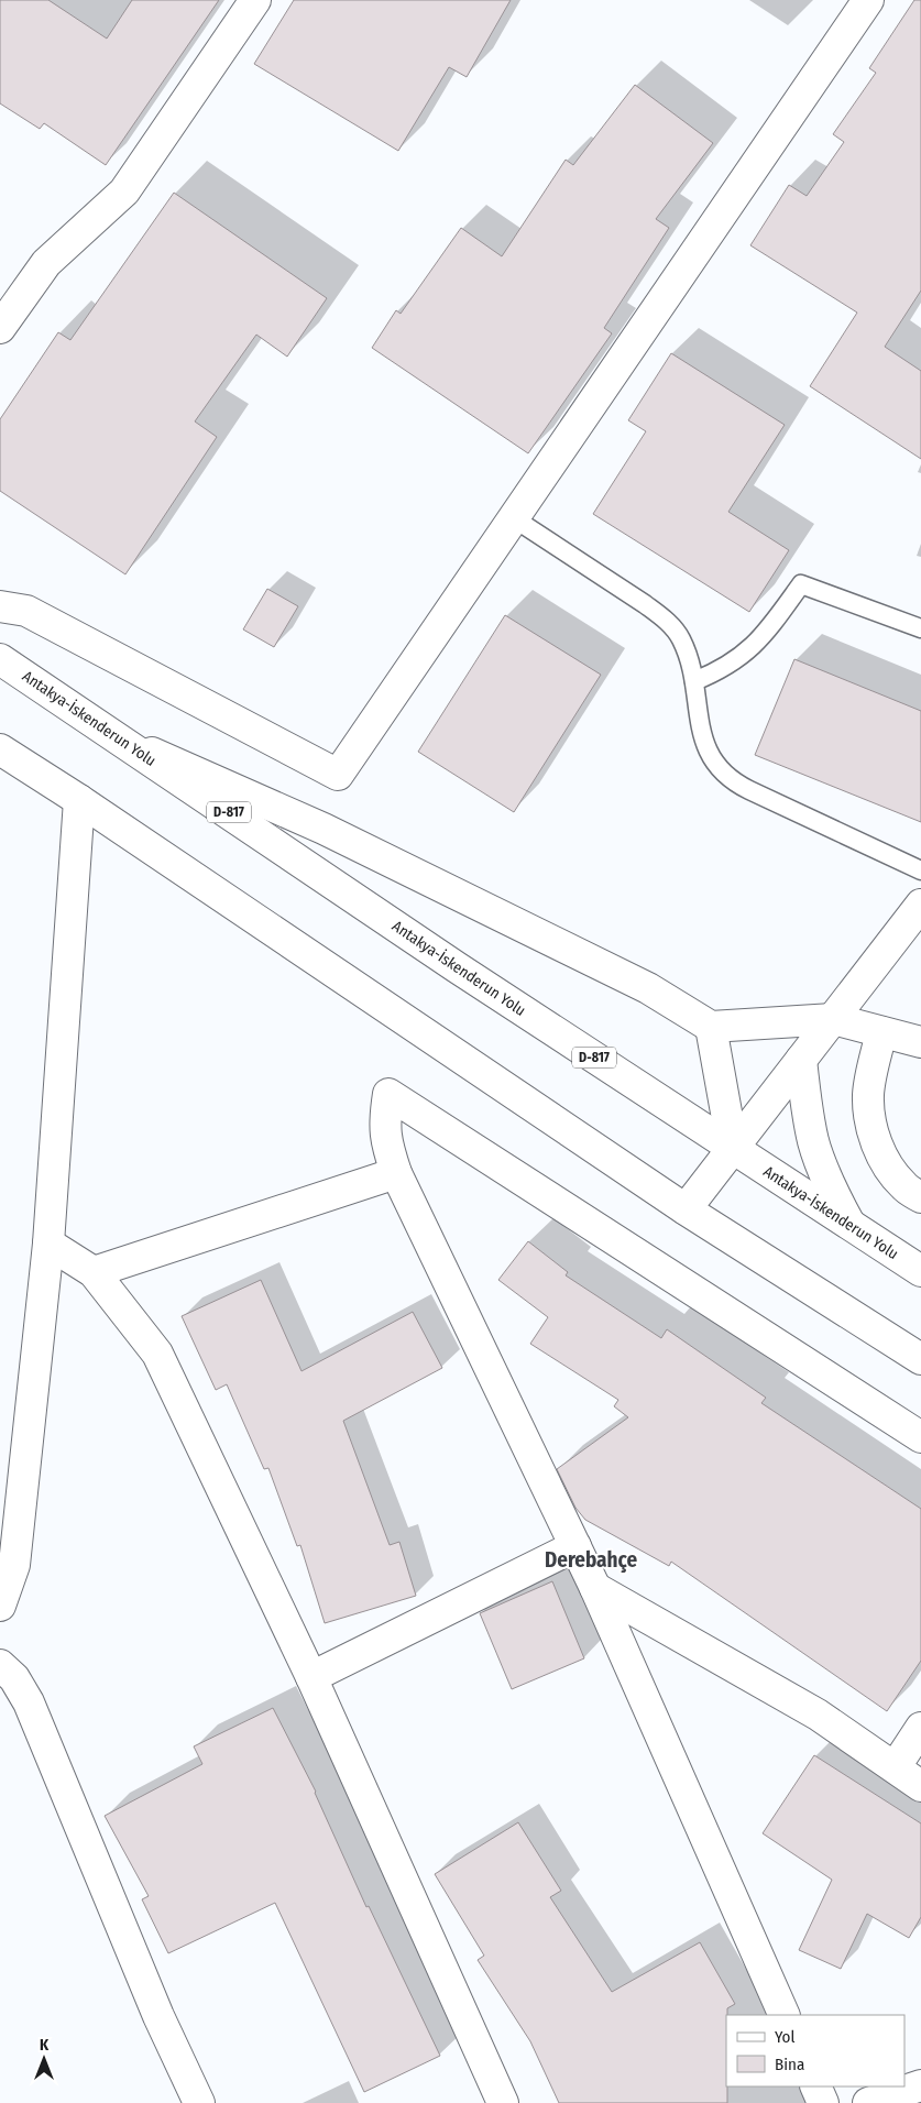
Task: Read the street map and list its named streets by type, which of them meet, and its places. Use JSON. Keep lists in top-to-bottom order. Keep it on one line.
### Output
{"streets":{"main road":["Antakya-İskenderun Yolu","D-817"]},"districts":["Derebahçe"],"legend":["Yol","Bina"],"north":"top"}
